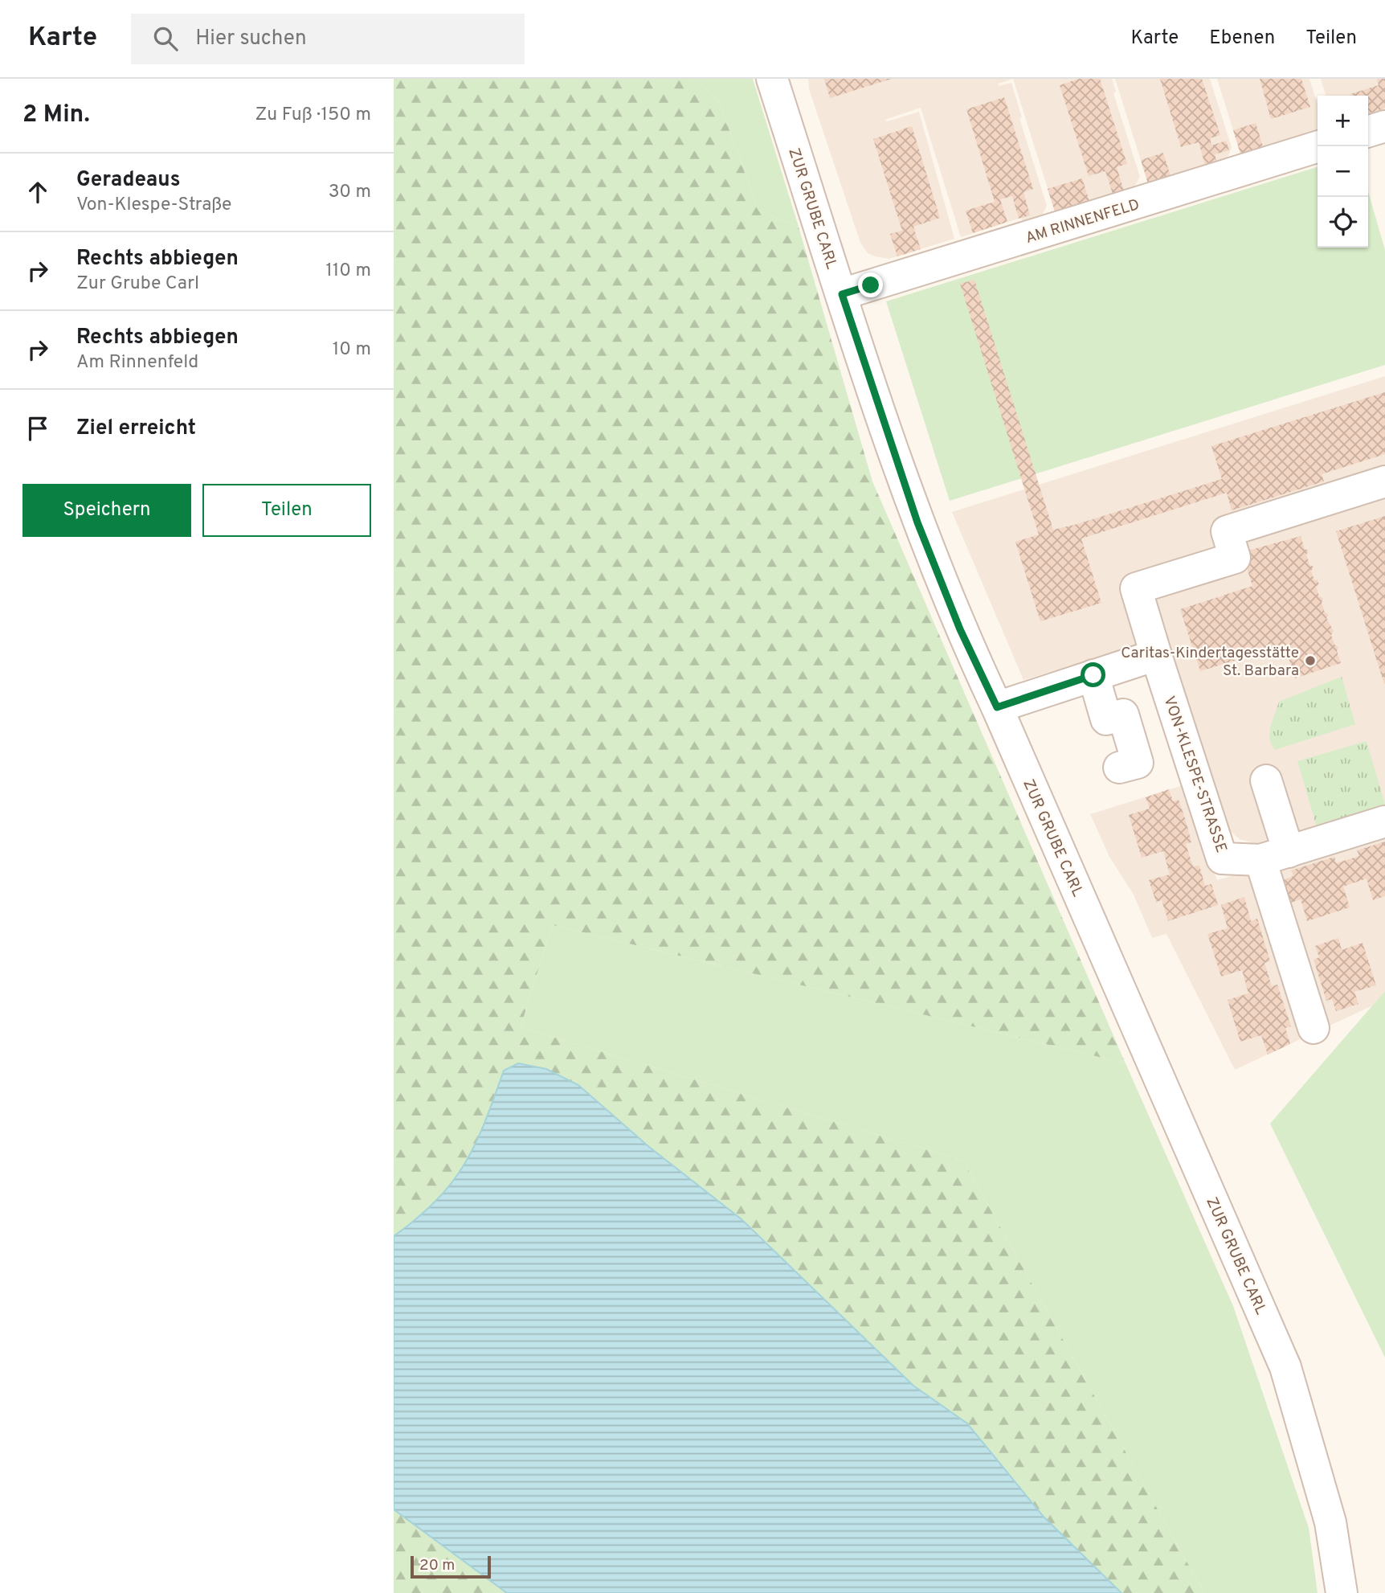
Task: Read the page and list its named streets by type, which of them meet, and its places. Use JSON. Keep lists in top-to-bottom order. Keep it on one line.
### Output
{"streets":{"street":["ZUR GRUBE CARL","AM RINNENFELD","VON-KLESPE-STRASSE"]},"crossings":[["ZUR GRUBE CARL","AM RINNENFELD"]],"places":["Caritas-Kindertagesstätte St. Barbara"],"scale_bar":"20 m","page":{"header":"Karte","search":"Hier suchen","nav":["Karte","Ebenen","Teilen"],"heading":["2 Min.","Zu Fuß · 150 m"],"map_buttons":["+","−"],"list":[["Geradeaus","Von-Klespe-Straße","30 m"],["Rechts abbiegen","Zur Grube Carl","110 m"],["Rechts abbiegen","Am Rinnenfeld","10 m"],"Ziel erreicht"],"buttons":["Speichern","Teilen"],"scale":"20 m"}}
